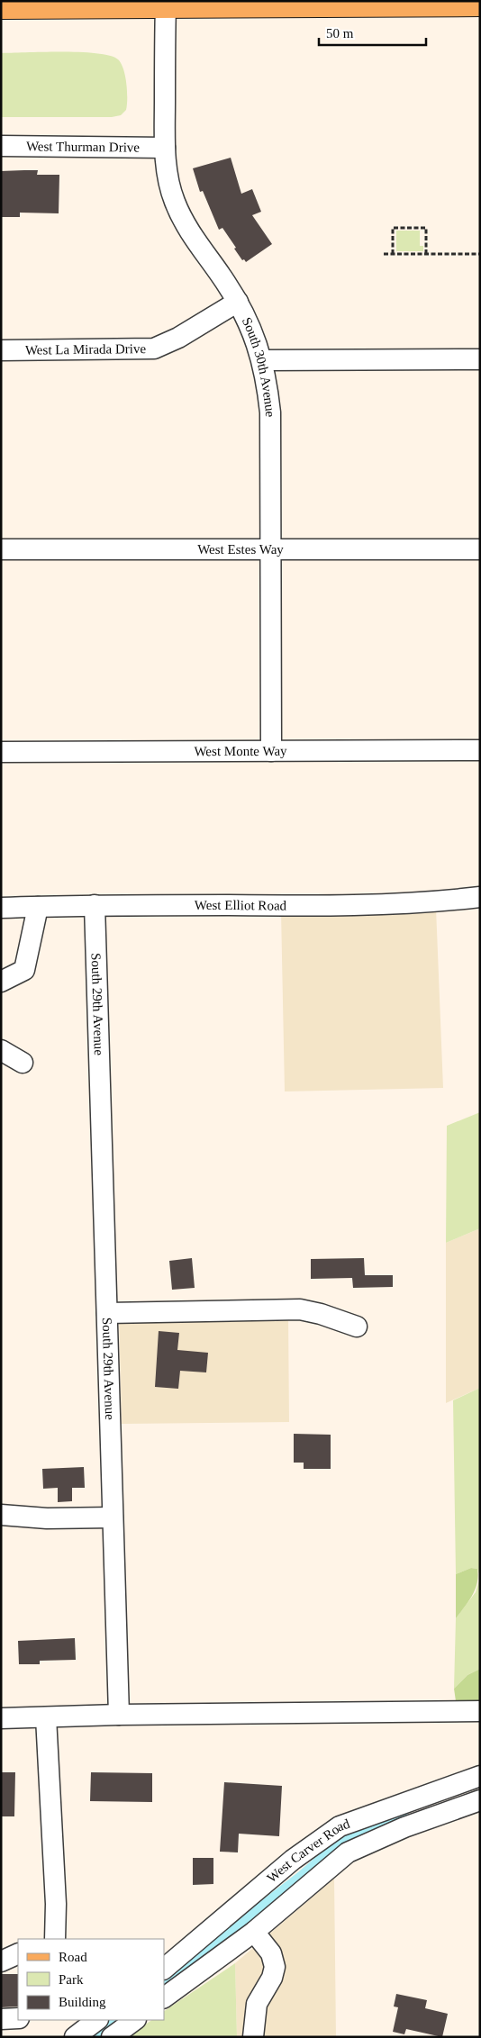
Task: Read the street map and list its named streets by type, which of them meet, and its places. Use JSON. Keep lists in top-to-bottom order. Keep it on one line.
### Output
{"streets":{"street":["West Thurman Drive","West La Mirada Drive","South 30th Avenue","West Estes Way","West Monte Way","West Elliot Road","South 29th Avenue","West Carver Road"]},"crossings":[["West Thurman Drive","South 30th Avenue"],["West La Mirada Drive","South 30th Avenue"],["South 30th Avenue","West Estes Way"],["South 30th Avenue","West Monte Way"],["West Elliot Road","South 29th Avenue"]],"legend":["Road","Park","Building"],"scale_bar":"50 m"}
